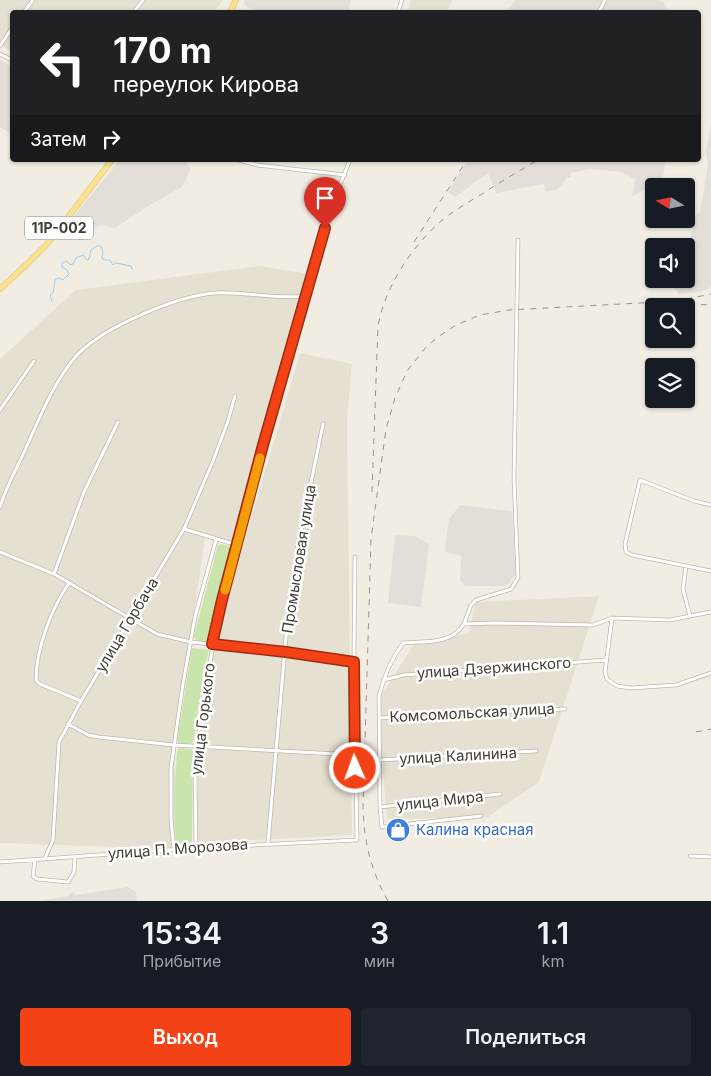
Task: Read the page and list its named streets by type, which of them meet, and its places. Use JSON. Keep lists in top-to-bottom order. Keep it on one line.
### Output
{"streets":{"main road":["11Р-002"],"street":["Промысловая улица","улица Горбача","улица Дзержинского","Комсомольская улица","улица Горького","улица Калинина","улица Мира","улица П. Морозова"]},"crossings":[["Промысловая улица","улица Калинина"],["Промысловая улица","улица П. Морозова"],["улица Горбача","улица Калинина"],["улица Горбача","улица П. Морозова"],["улица Горького","улица Калинина"],["улица Горького","улица П. Морозова"],["улица Калинина","улица П. Морозова"]],"places":{"shop":["Калина красная"]},"north":"left","page":{"turn":["170 m","переулок Кирова"],"then":"Затем","eta":["15:34","Прибытие","3","мин","1.1","km"],"buttons":["Выход","Поделиться"]}}
